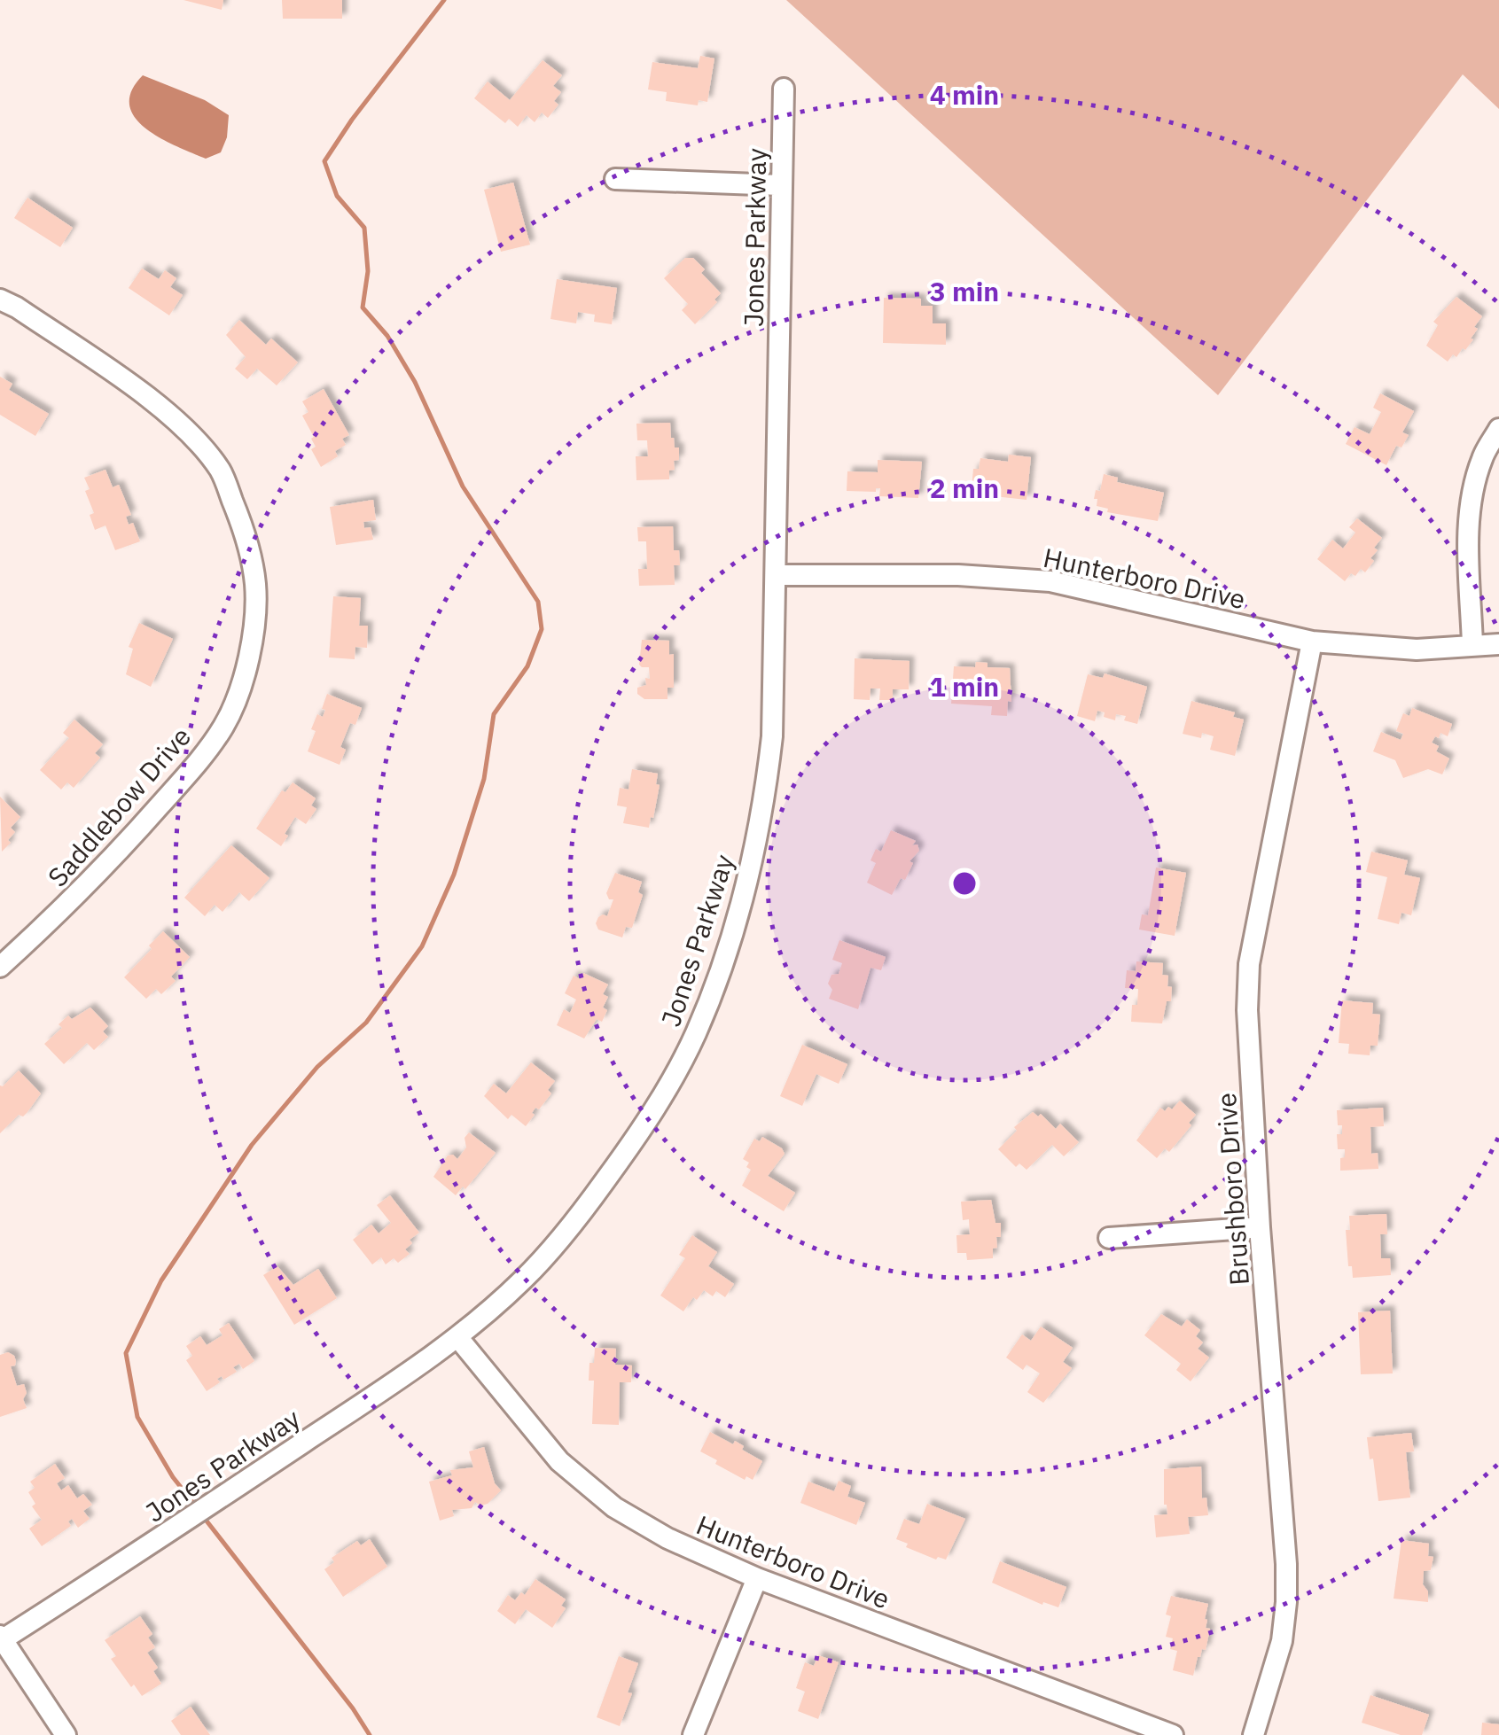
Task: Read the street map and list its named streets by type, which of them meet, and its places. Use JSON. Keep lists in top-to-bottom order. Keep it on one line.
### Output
{"streets":{"street":["Jones Parkway","Hunterboro Drive","Saddlebow Drive","Brushboro Drive"]},"crossings":[["Jones Parkway","Hunterboro Drive"],["Hunterboro Drive","Brushboro Drive"]],"rings":["4 min","3 min","2 min","1 min"]}
